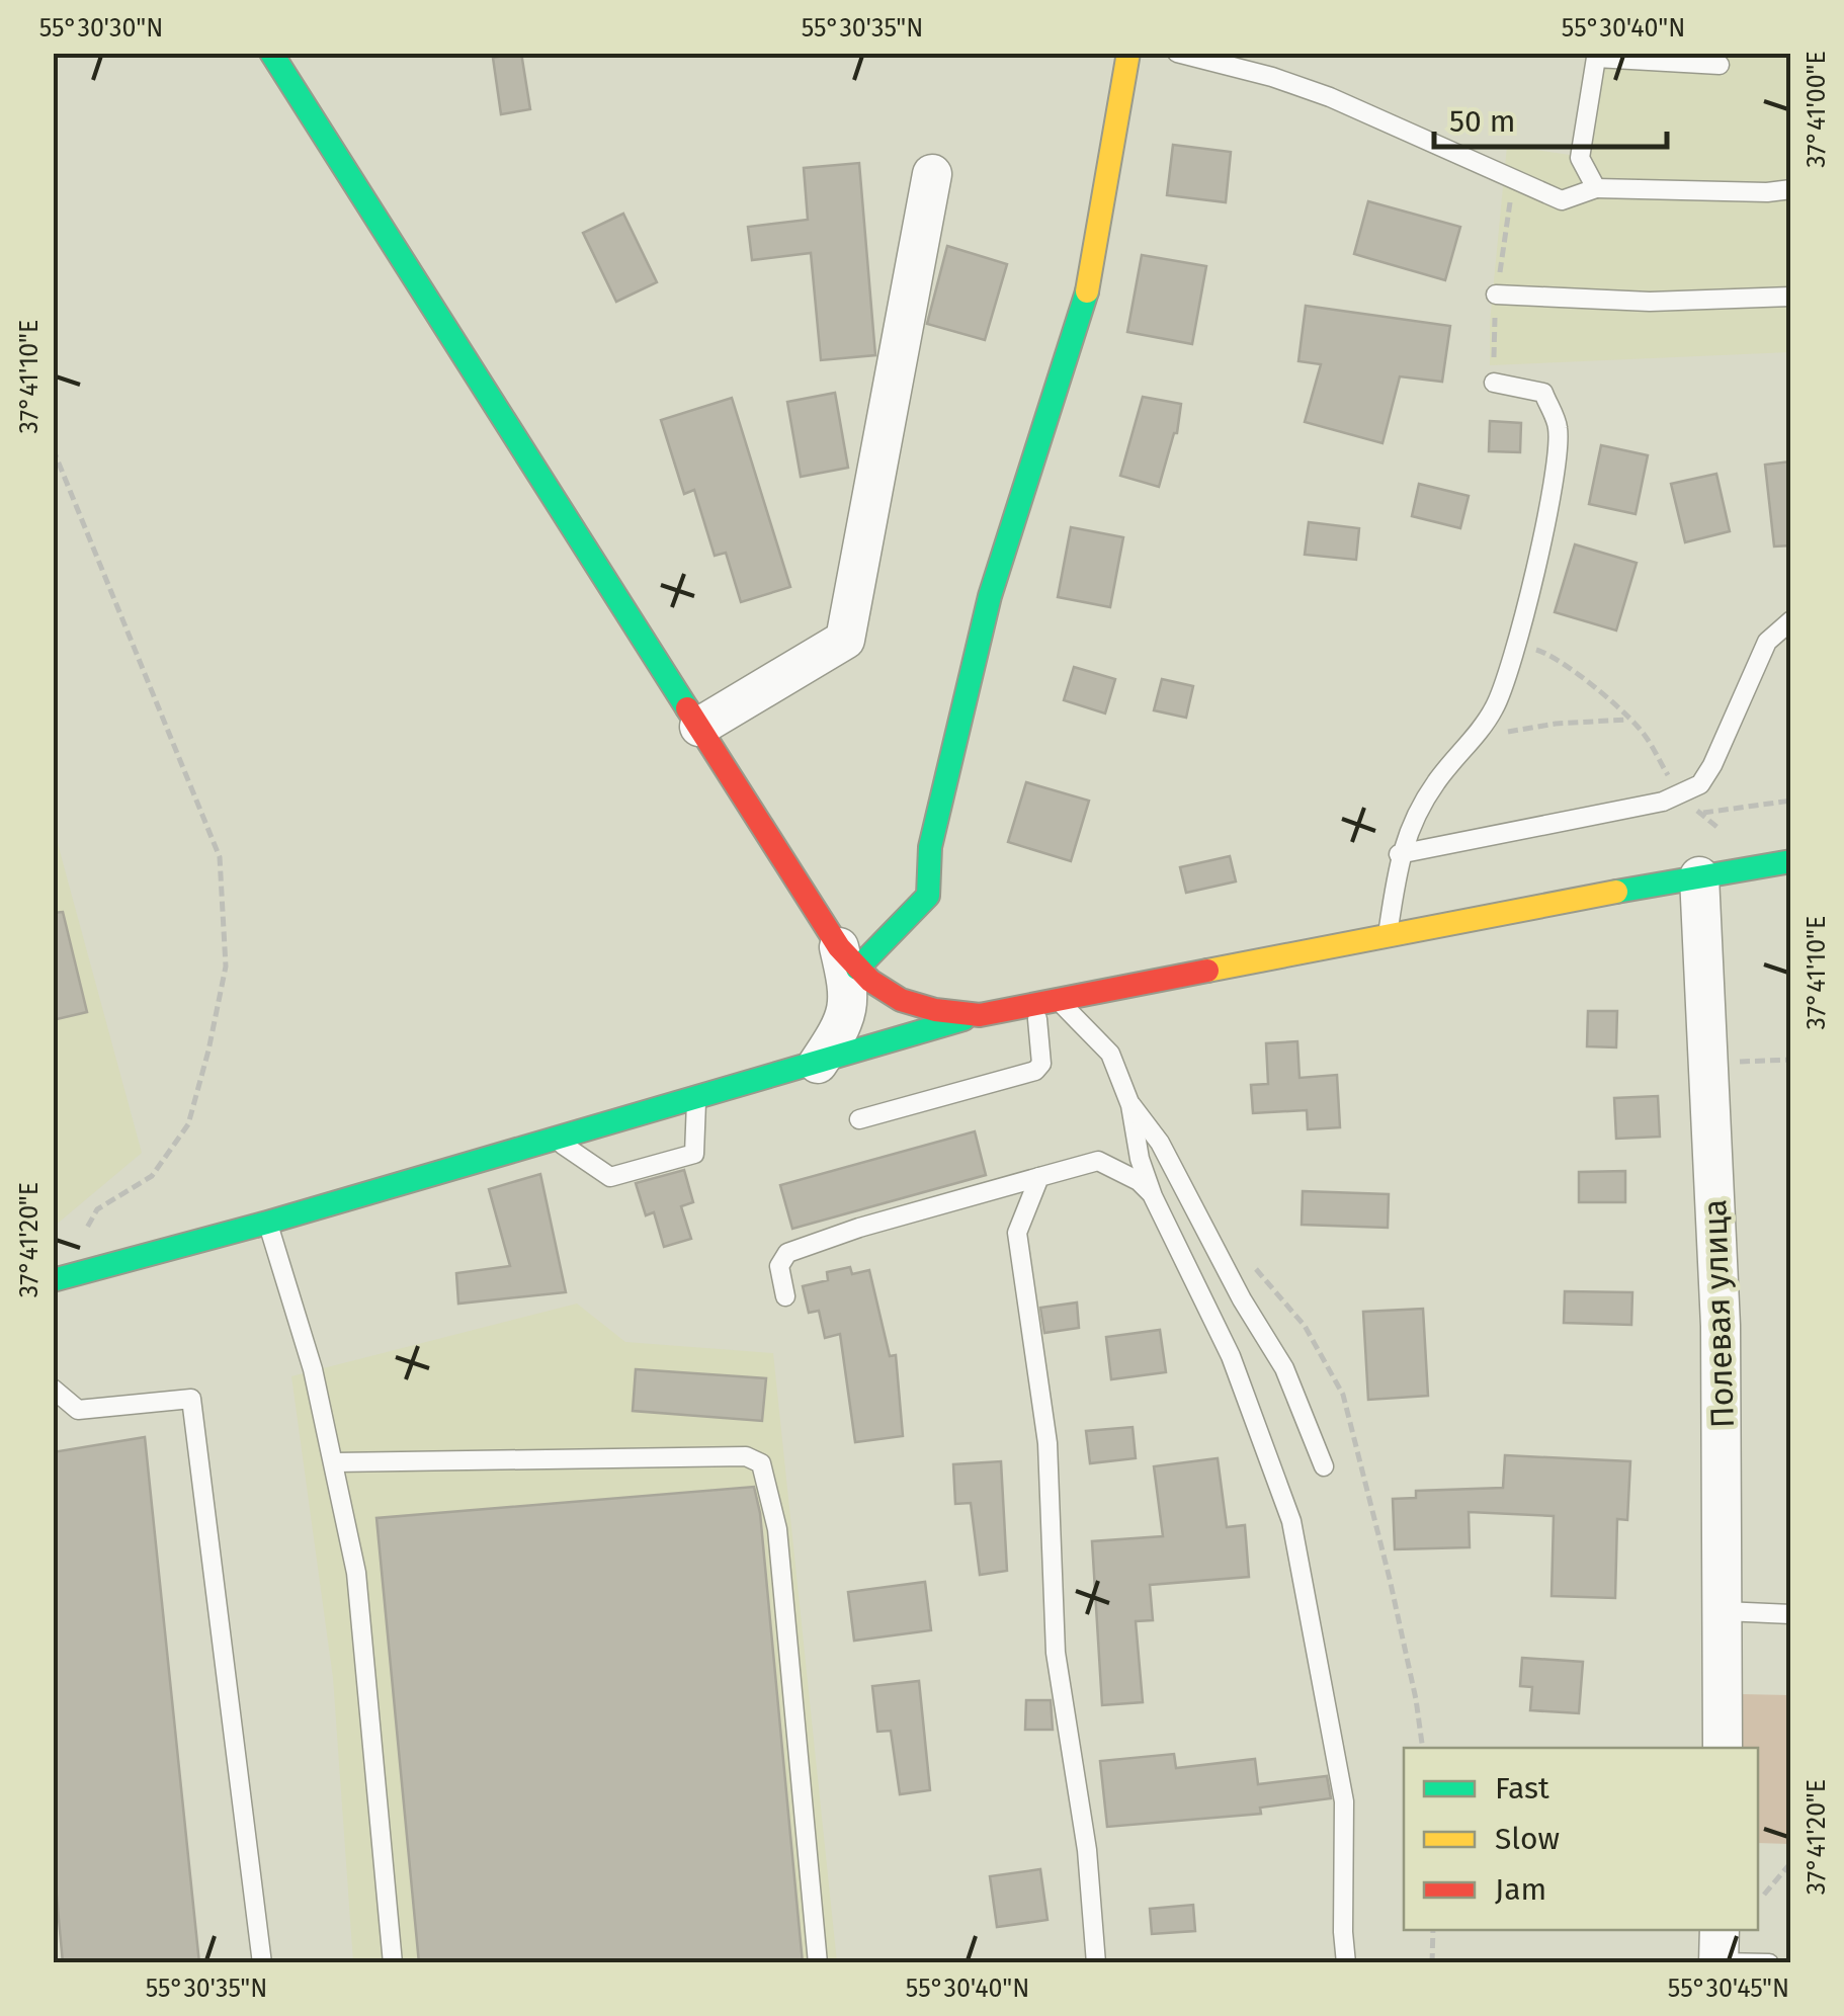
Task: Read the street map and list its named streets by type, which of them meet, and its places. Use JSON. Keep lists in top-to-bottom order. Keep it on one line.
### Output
{"streets":{"street":["Полевая улица"]},"legend":["Fast","Slow","Jam"],"scale_bar":"50 m","coordinates":["55°30'30\"N","55°30'35\"N","55°30'40\"N","37°41'00\"E","37°41'10\"E","37°41'20\"E","55°30'45\"N"]}
